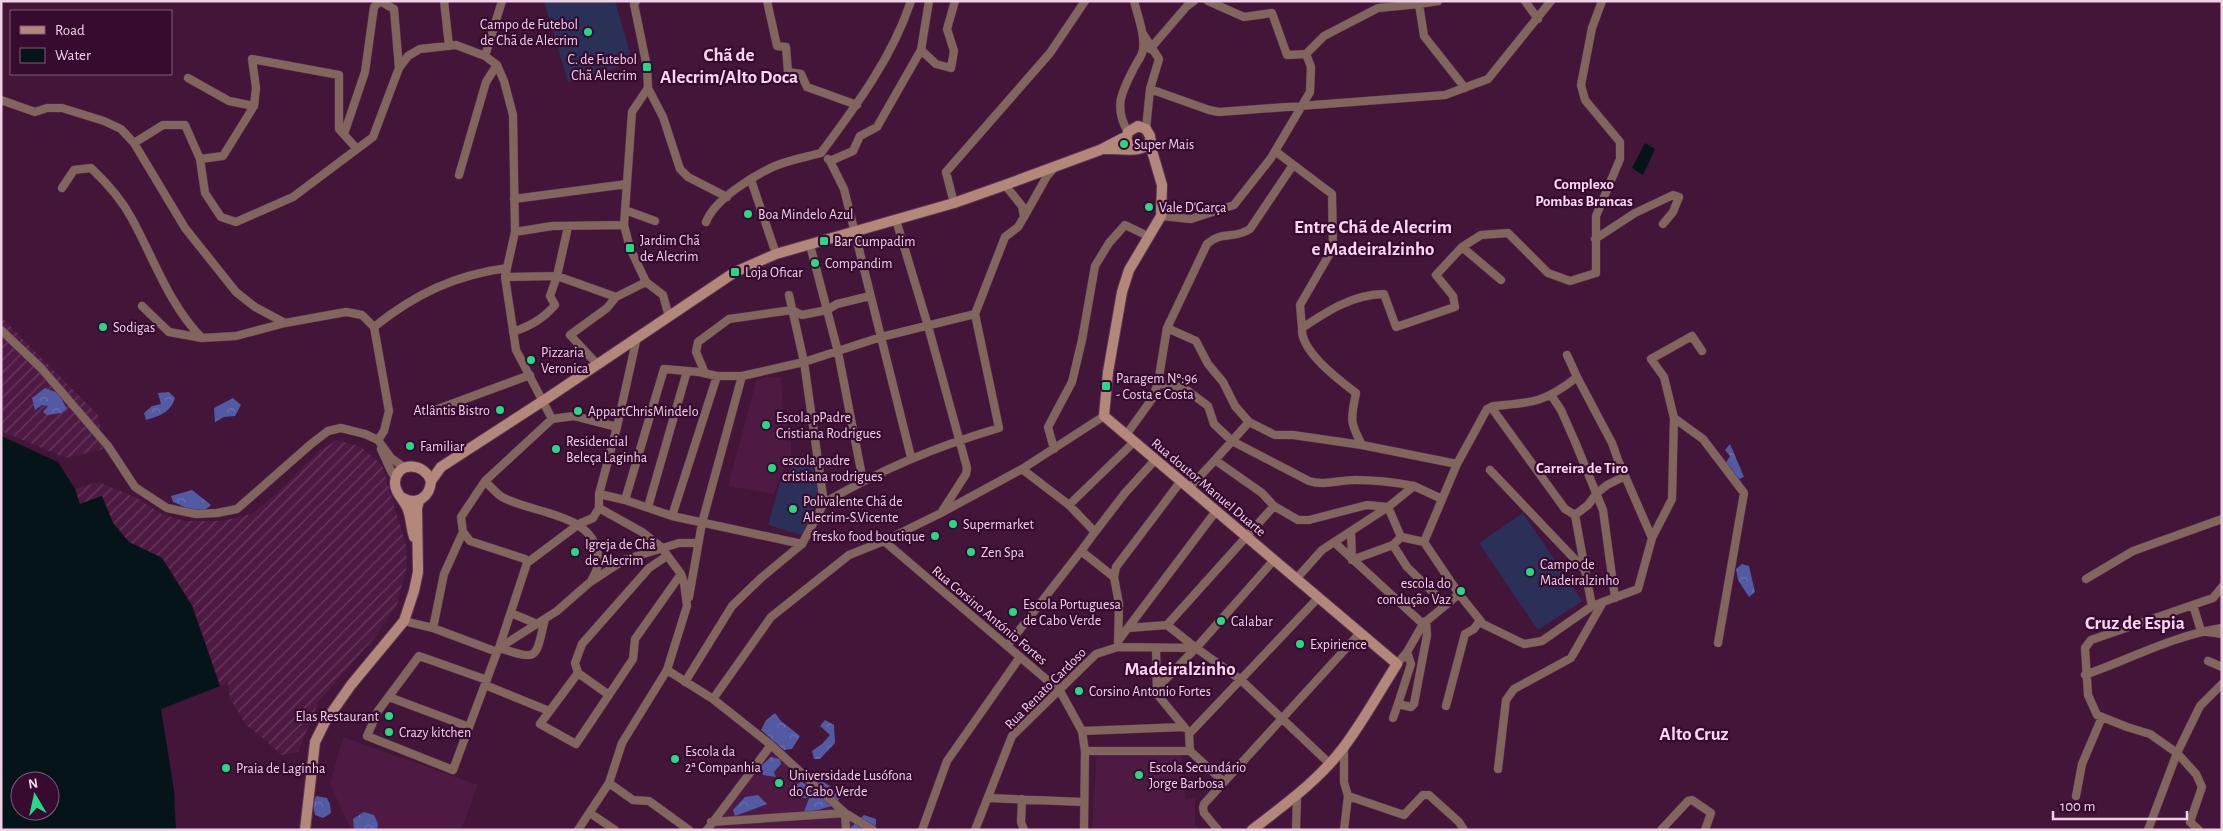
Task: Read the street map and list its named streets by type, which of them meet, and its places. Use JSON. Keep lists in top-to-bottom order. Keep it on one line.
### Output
{"streets":{"street":["Rua doutor Manuel Duarte","Rua Corsino António Fortes","Rua Renato Cardoso"]},"crossings":[["Rua Corsino António Fortes","Rua Renato Cardoso"]],"districts":["Chã de Alecrim/Alto Doca","Complexo Pombas Brancas","Entre Chã de Alecrim e Madeiralzinho","Carreira de Tiro","Cruz de Espia","Madeiralzinho","Alto Cruz"],"places":{"other":["Campo de Futebol de Chã de Alecrim","Super Mais","Vale D'Garça","Boa Mindelo Azul","Compandim","Sodigas","Pizzaria Veronica","Atlântis Bistro","AppartChrisMindelo","Escola pPadre Cristiana Rodrigues","Familiar","Residencial Beleça Laginha","escola padre cristiana rodrigues","Polivalente Chã de Alecrim-S.Vicente","Supermarket","fresko food boutique","Igreja de Chã de Alecrim","Zen Spa","Campo de Madeiralzinho","escola do condução Vaz","Escola Portuguesa de Cabo Verde","Calabar","Expirience","Corsino Antonio Fortes","Elas Restaurant","Crazy kitchen","Escola da 2ª Companhia","Praia de Laginha","Escola Secundário Jorge Barbosa","Universidade Lusófona do Cabo Verde"],"transit":["C. de Futebol Chã Alecrim","Bar Cumpadim","Jardim Chã de Alecrim","Loja Oficar","Paragem Nº:96 - Costa e Costa"]},"legend":["Road","Water"],"scale_bar":"100 m","north":"top"}
